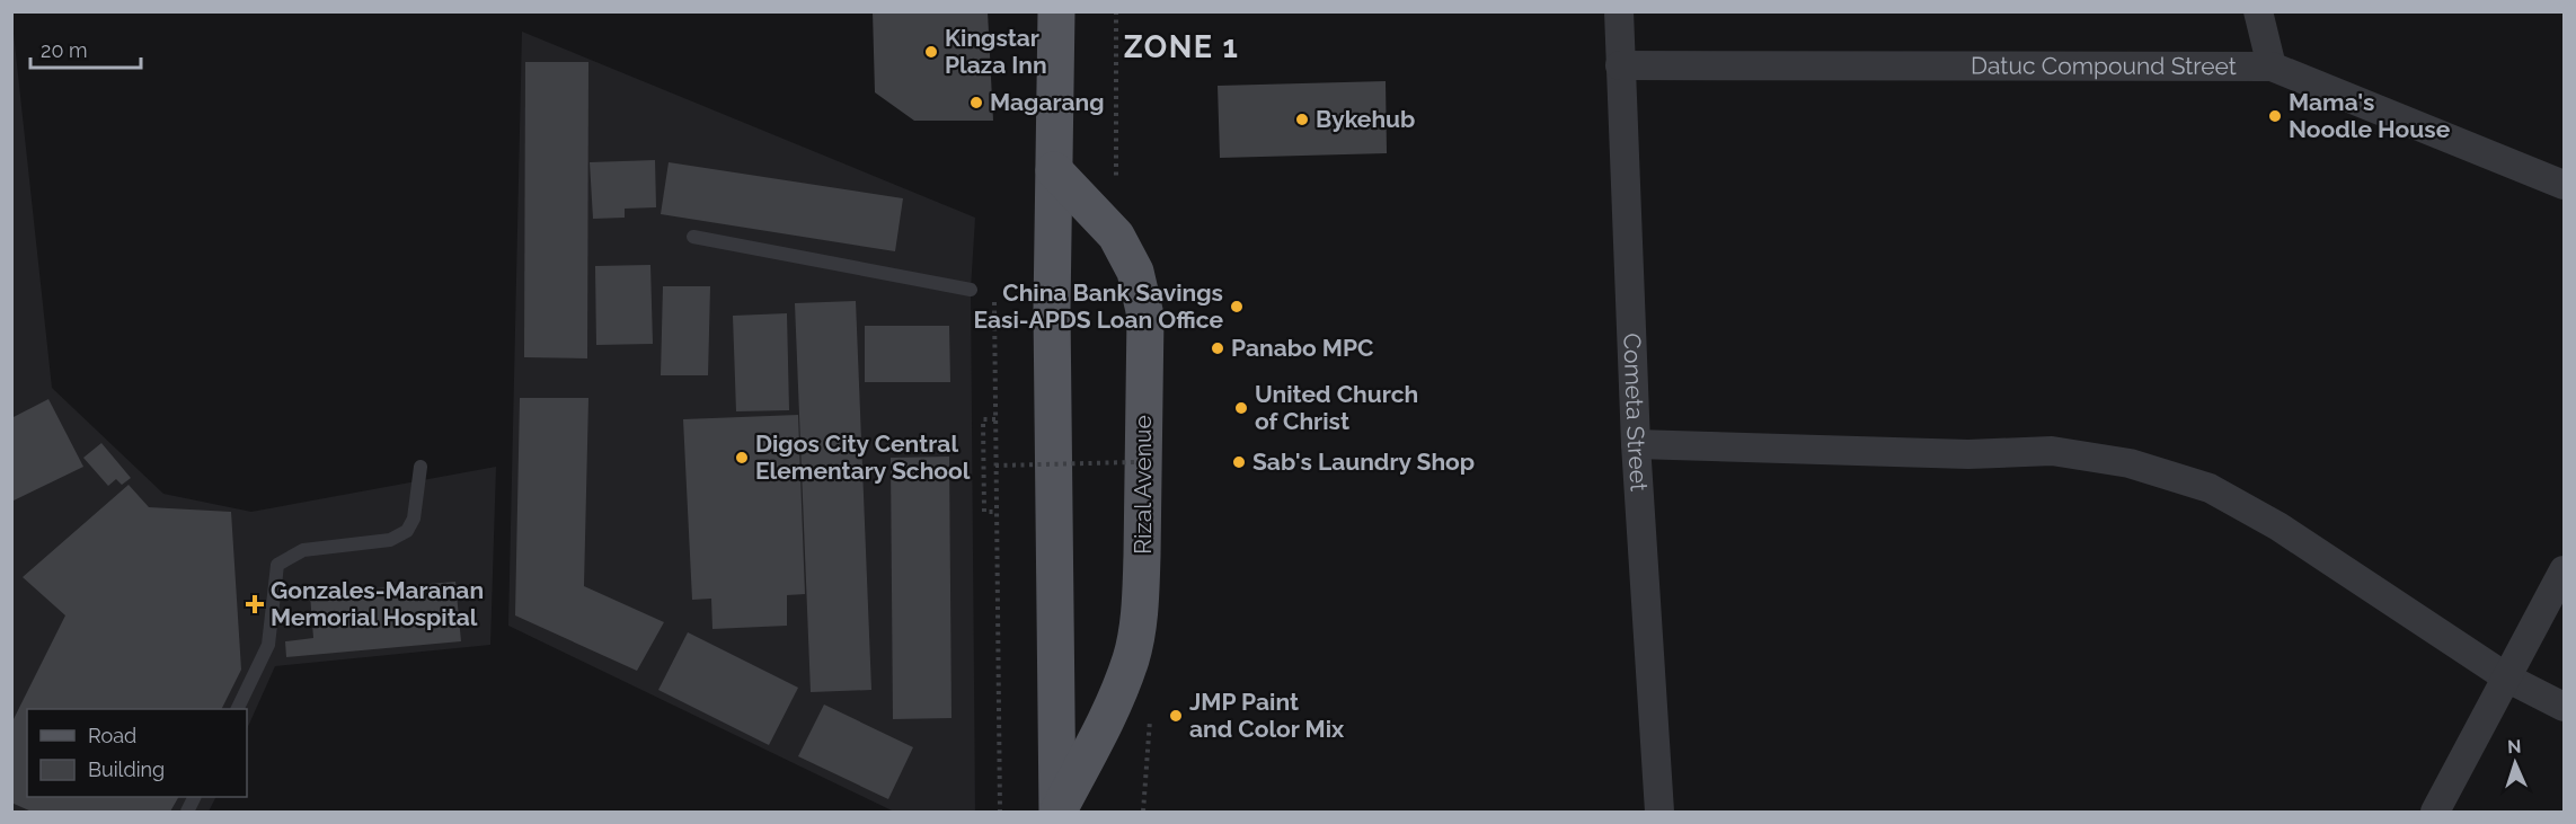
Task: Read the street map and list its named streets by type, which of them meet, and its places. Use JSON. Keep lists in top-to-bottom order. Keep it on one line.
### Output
{"streets":{"main road":["Rizal Avenue"],"street":["Datuc Compound Street","Cometa Street"]},"crossings":[["Datuc Compound Street","Cometa Street"]],"districts":["ZONE 1"],"places":{"other":["Kingstar Plaza Inn","Magarang","Mama's Noodle House","Bykehub","China Bank Savings Easi-APDS Loan Office","Panabo MPC","United Church of Christ","Digos City Central Elementary School","Sab's Laundry Shop","JMP Paint and Color Mix"],"health":["Gonzales-Maranan Memorial Hospital"]},"legend":["Road","Building"],"scale_bar":"20 m","north":"top"}
